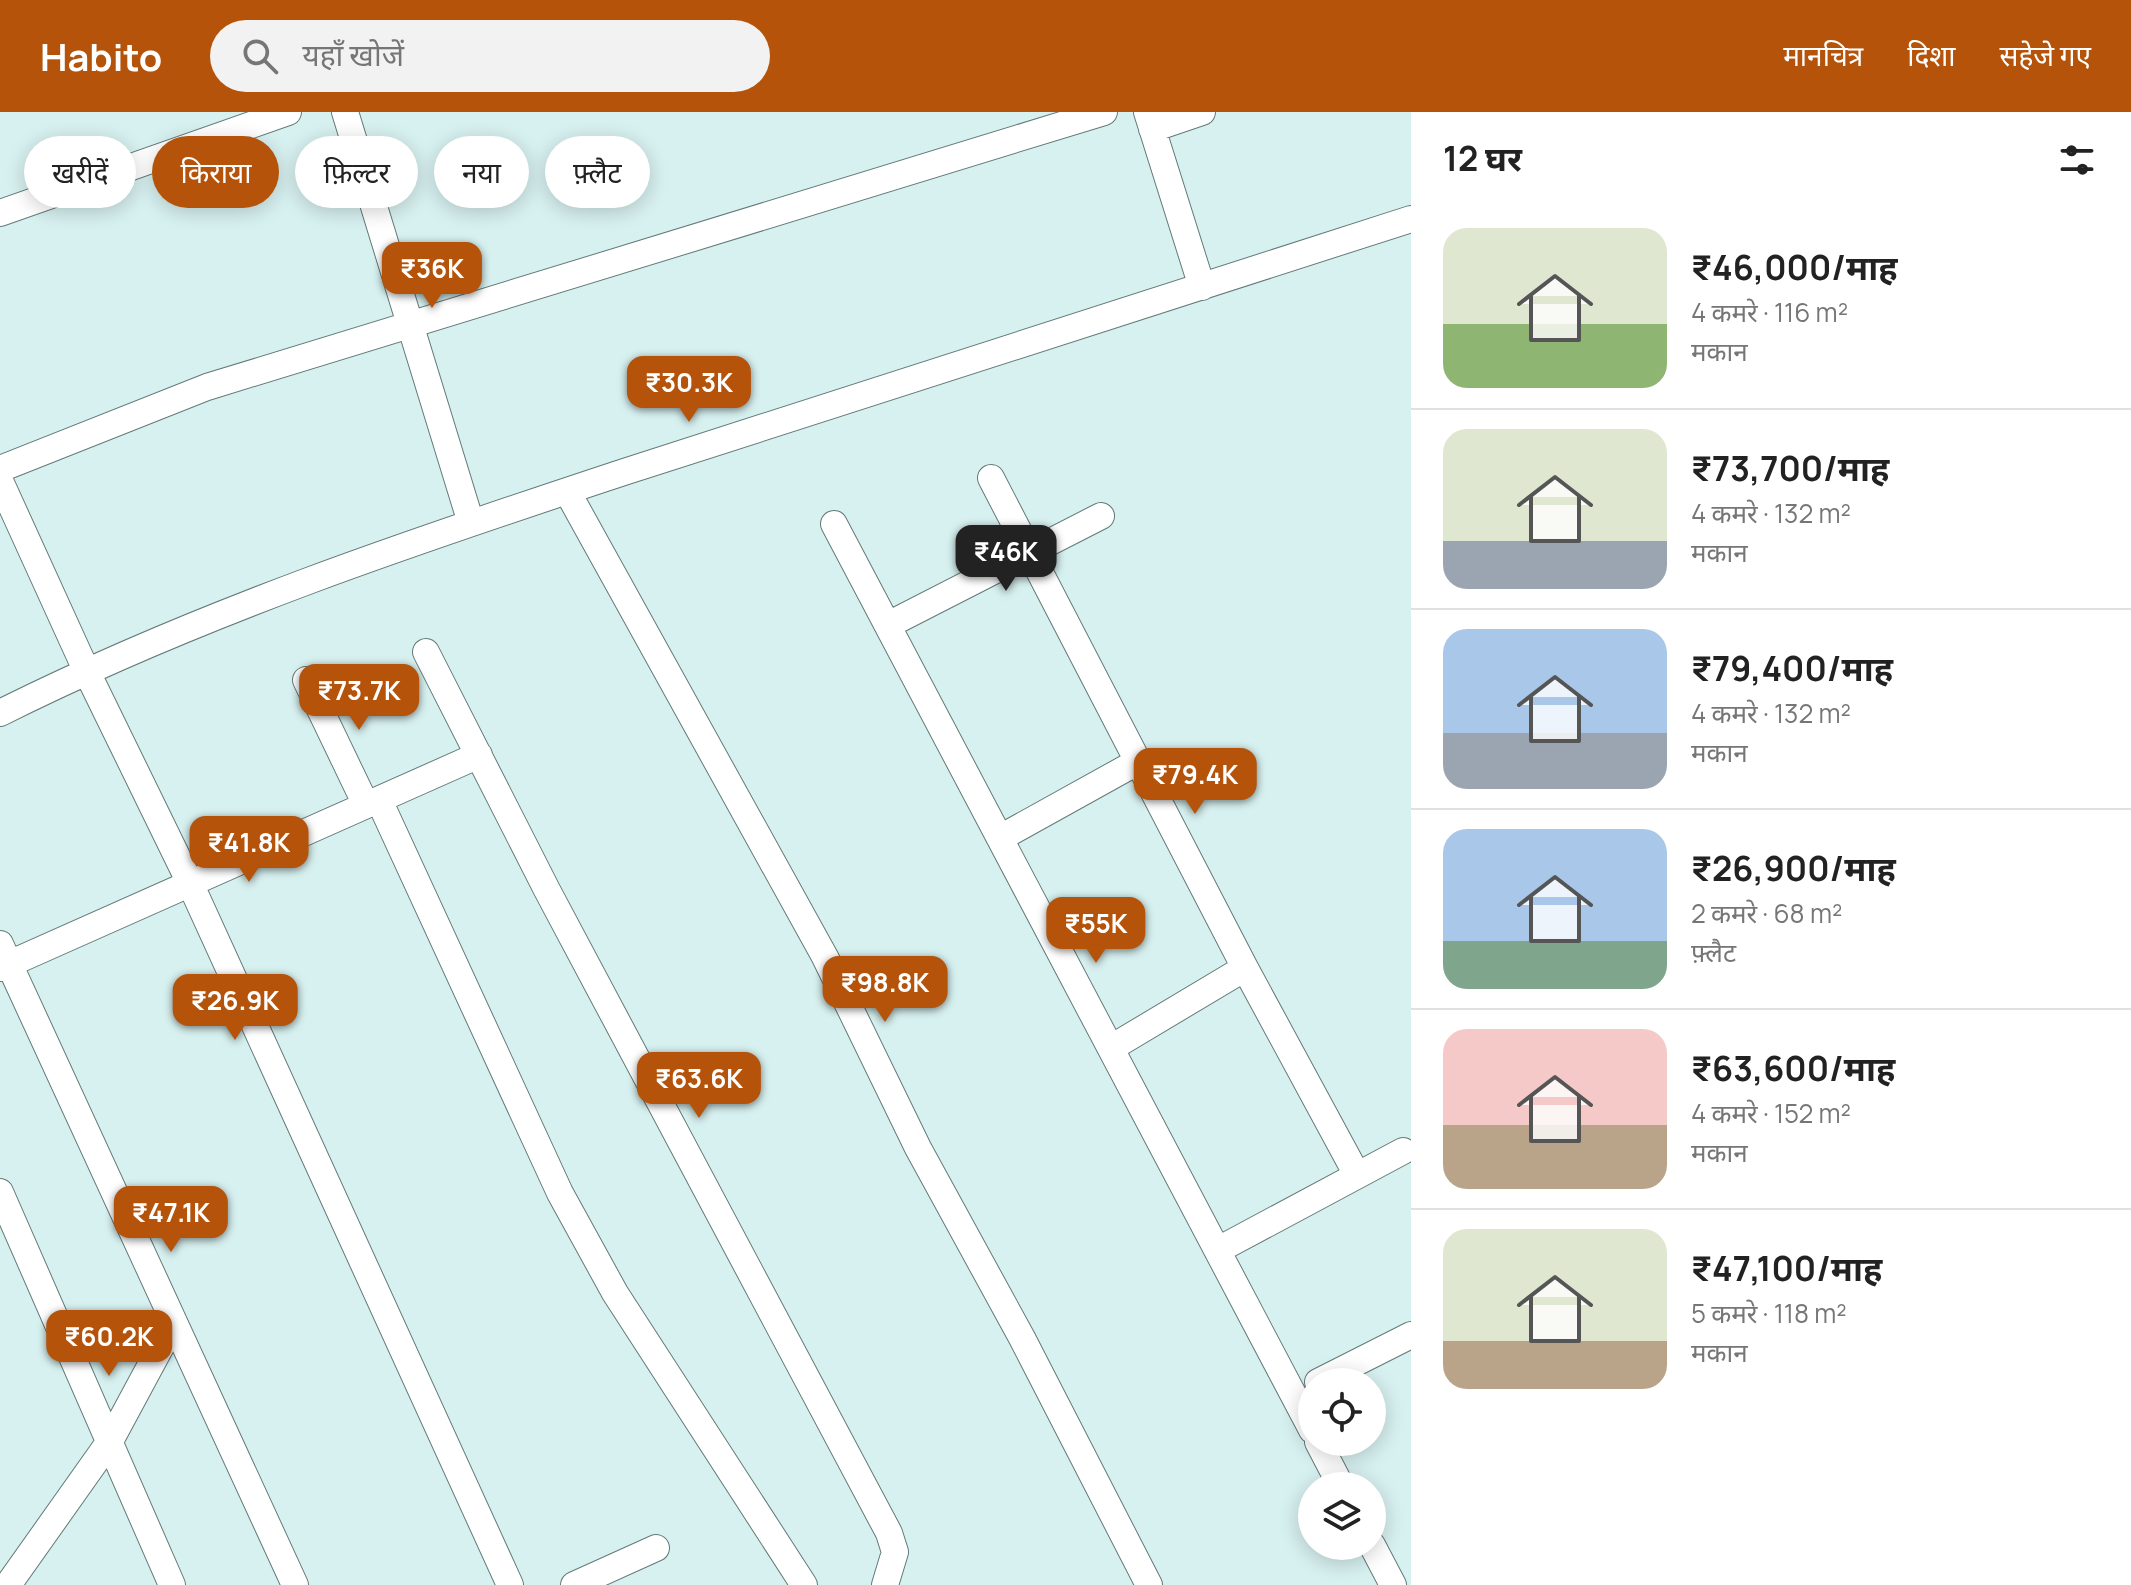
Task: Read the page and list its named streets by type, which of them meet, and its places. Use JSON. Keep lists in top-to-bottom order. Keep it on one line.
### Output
{"page":{"header":"Habito","search":"यहाँ खोजें","nav":["मानचित्र","दिशा","सहेजे गए"],"heading":"12 घर","chip":["खरीदें","किराया","फ़िल्टर","नया","फ़्लैट"],"list":[{"name":"₹46,000/माह","note":"4 कमरे · 116 m² · मकान"},{"name":"₹73,700/माह","note":"4 कमरे · 132 m² · मकान"},{"name":"₹79,400/माह","note":"4 कमरे · 132 m² · मकान"},{"name":"₹26,900/माह","note":"2 कमरे · 68 m² · फ़्लैट"},{"name":"₹63,600/माह","note":"4 कमरे · 152 m² · मकान"},{"name":"₹47,100/माह","note":"5 कमरे · 118 m² · मकान"}],"price":["₹36K","₹30.3K","₹46K","₹73.7K","₹79.4K","₹41.8K","₹55K","₹98.8K","₹26.9K","₹63.6K","₹47.1K","₹60.2K"]}}
